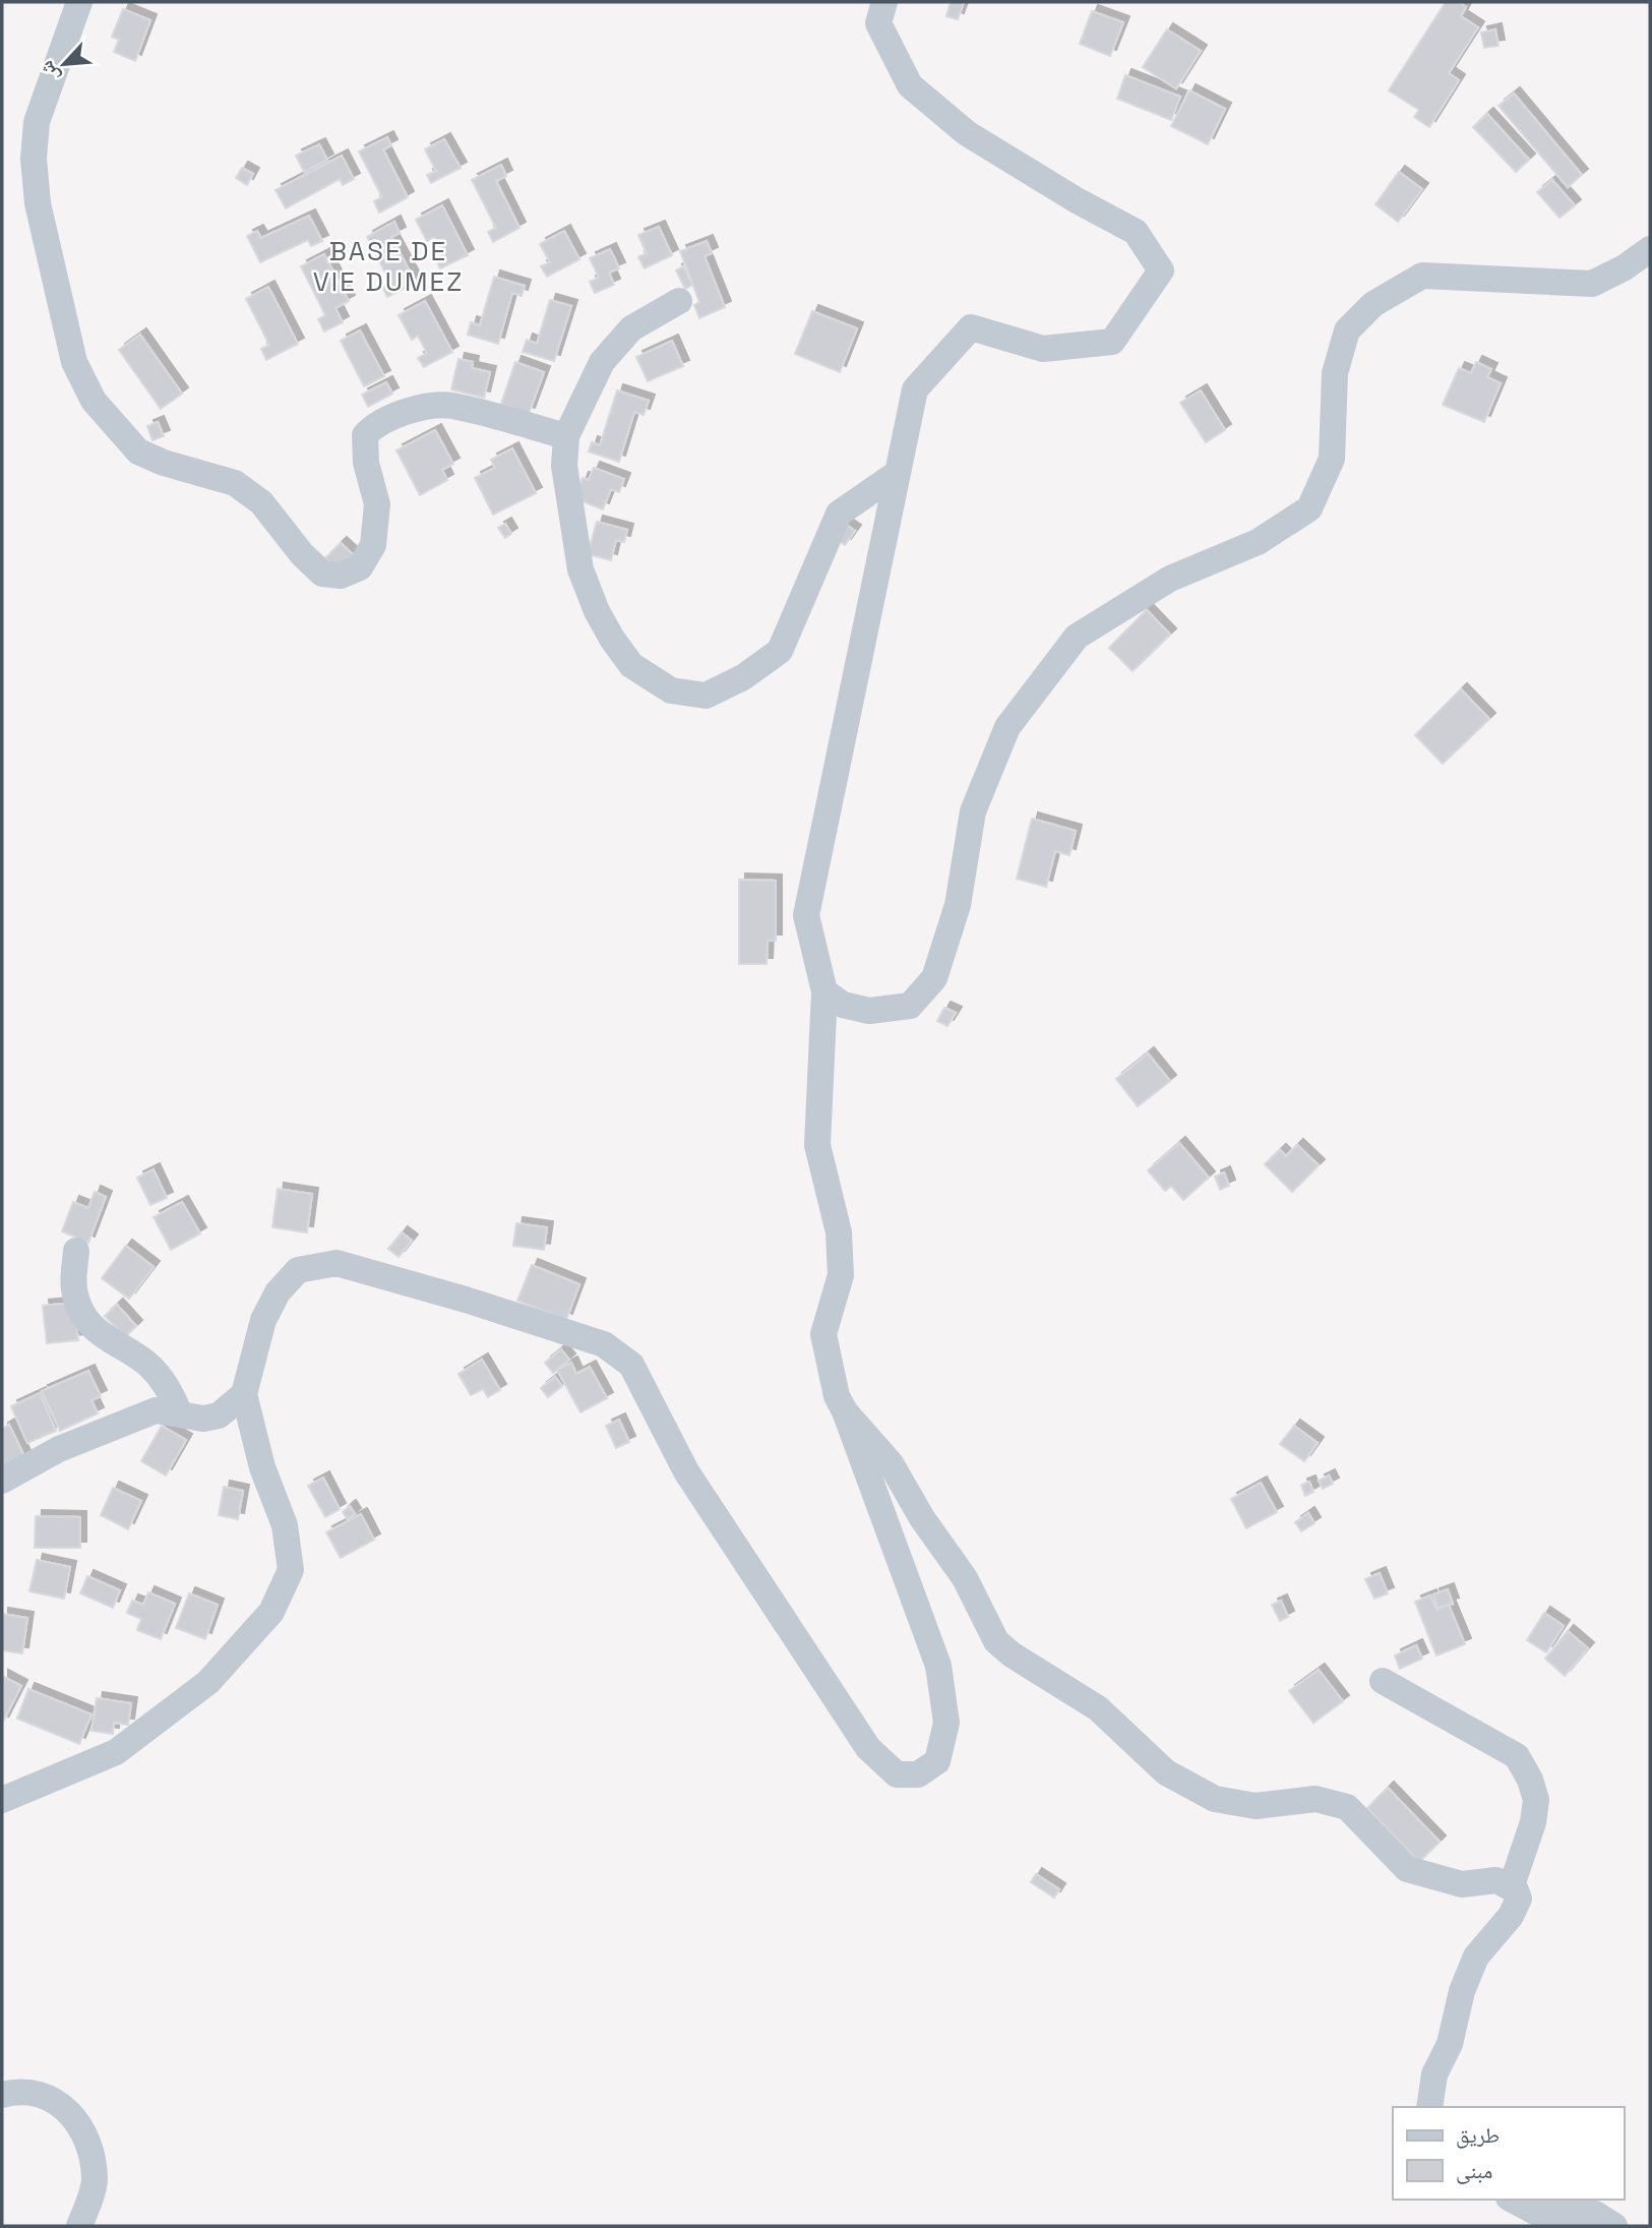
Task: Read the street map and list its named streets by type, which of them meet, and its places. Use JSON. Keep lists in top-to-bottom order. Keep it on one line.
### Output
{"districts":["BASE DE VIE DUMEZ"],"legend":["طريق","مبنى"],"north":"bottom left"}
